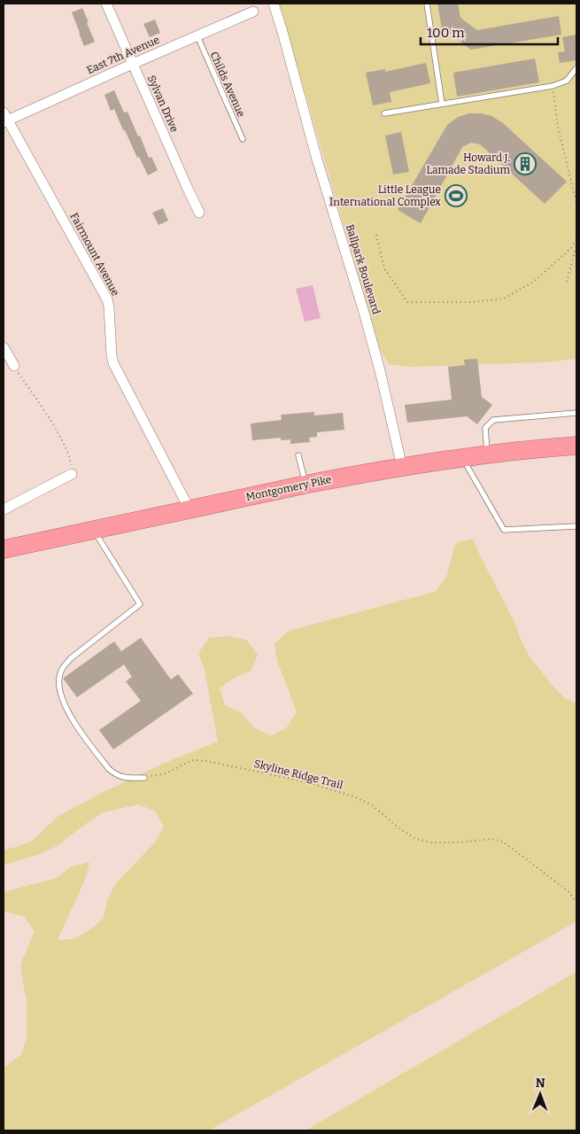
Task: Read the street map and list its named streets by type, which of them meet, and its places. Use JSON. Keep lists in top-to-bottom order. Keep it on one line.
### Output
{"streets":{"highway":["Montgomery Pike"],"street":["East 7th Avenue","Sylvan Drive","Fairmount Avenue","Ballpark Boulevard"],"lane":["Childs Avenue"],"path":["Skyline Ridge Trail"]},"crossings":[["East 7th Avenue","Childs Avenue"],["East 7th Avenue","Sylvan Drive"],["East 7th Avenue","Fairmount Avenue"],["Fairmount Avenue","Montgomery Pike"],["Ballpark Boulevard","Montgomery Pike"]],"places":{"building":["Howard J. Lamade Stadium"],"sports":["Little League International Complex"]},"scale_bar":"100 m","north":"top"}
